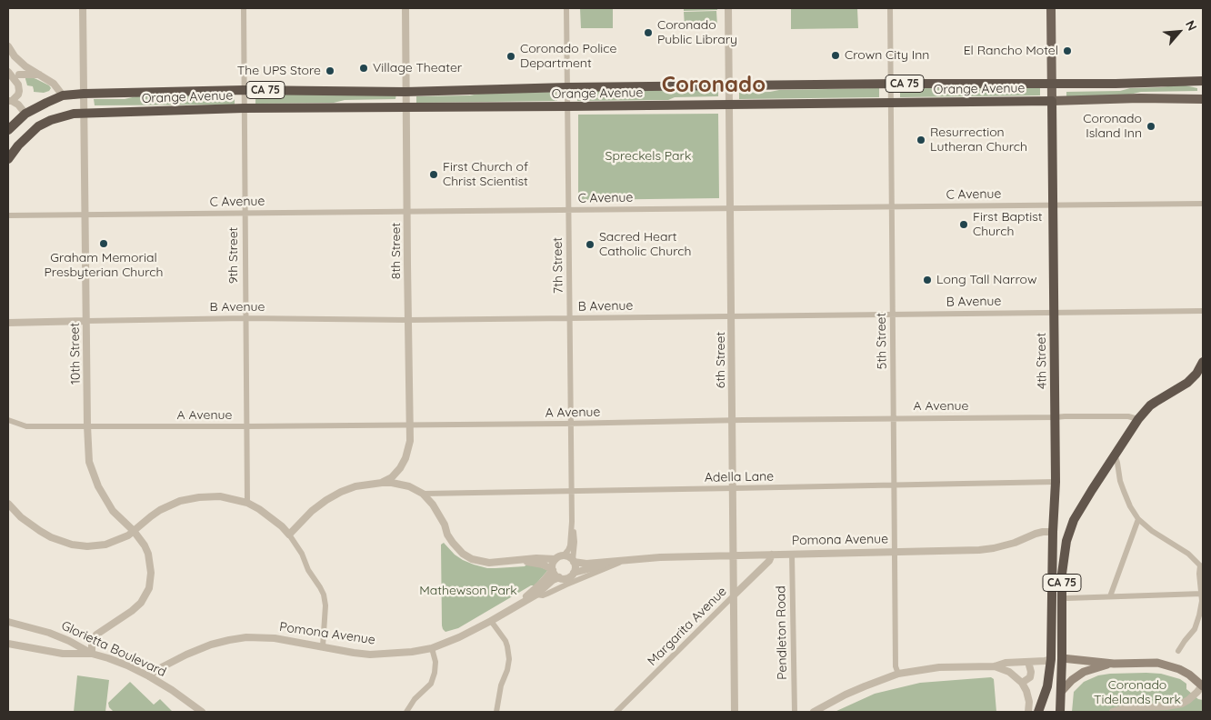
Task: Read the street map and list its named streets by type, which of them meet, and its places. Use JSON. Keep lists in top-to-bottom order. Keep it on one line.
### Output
{"streets":{"highway":["CA 75","Orange Avenue","4th Street"],"street":["C Avenue","8th Street","9th Street","7th Street","B Avenue","5th Street","10th Street","6th Street","A Avenue","Adella Lane","Pomona Avenue","Margarita Avenue","Pendleton Road","Glorietta Boulevard"]},"crossings":[["CA 75","A Avenue"],["Orange Avenue","8th Street"],["Orange Avenue","9th Street"],["Orange Avenue","7th Street"],["Orange Avenue","5th Street"],["Orange Avenue","10th Street"],["Orange Avenue","6th Street"],["Orange Avenue","4th Street"],["C Avenue","8th Street"],["C Avenue","9th Street"],["C Avenue","7th Street"],["C Avenue","5th Street"],["C Avenue","10th Street"],["C Avenue","6th Street"],["C Avenue","4th Street"],["8th Street","B Avenue"],["8th Street","A Avenue"],["9th Street","B Avenue"],["9th Street","A Avenue"],["7th Street","B Avenue"],["7th Street","A Avenue"],["7th Street","Adella Lane"],["7th Street","Pomona Avenue"],["B Avenue","5th Street"],["B Avenue","10th Street"],["B Avenue","6th Street"],["B Avenue","4th Street"],["5th Street","A Avenue"],["5th Street","Adella Lane"],["5th Street","Pomona Avenue"],["10th Street","A Avenue"],["10th Street","Glorietta Boulevard"],["6th Street","A Avenue"],["6th Street","Adella Lane"],["6th Street","Pomona Avenue"],["6th Street","Margarita Avenue"],["4th Street","A Avenue"],["4th Street","Adella Lane"],["4th Street","Pomona Avenue"],["Pomona Avenue","Margarita Avenue"],["Pomona Avenue","Pendleton Road"],["Pomona Avenue","Glorietta Boulevard"]],"districts":["Coronado"],"parks":["Spreckels Park","Mathewson Park","Coronado Tidelands Park"],"places":["Coronado Public Library","El Rancho Motel","Crown City Inn","Coronado Police Department","Village Theater","The UPS Store","Coronado Island Inn","Resurrection Lutheran Church","First Church of Christ Scientist","First Baptist Church","Graham Memorial Presbyterian Church","Sacred Heart Catholic Church","Long Tall Narrow"],"north":"top right"}
